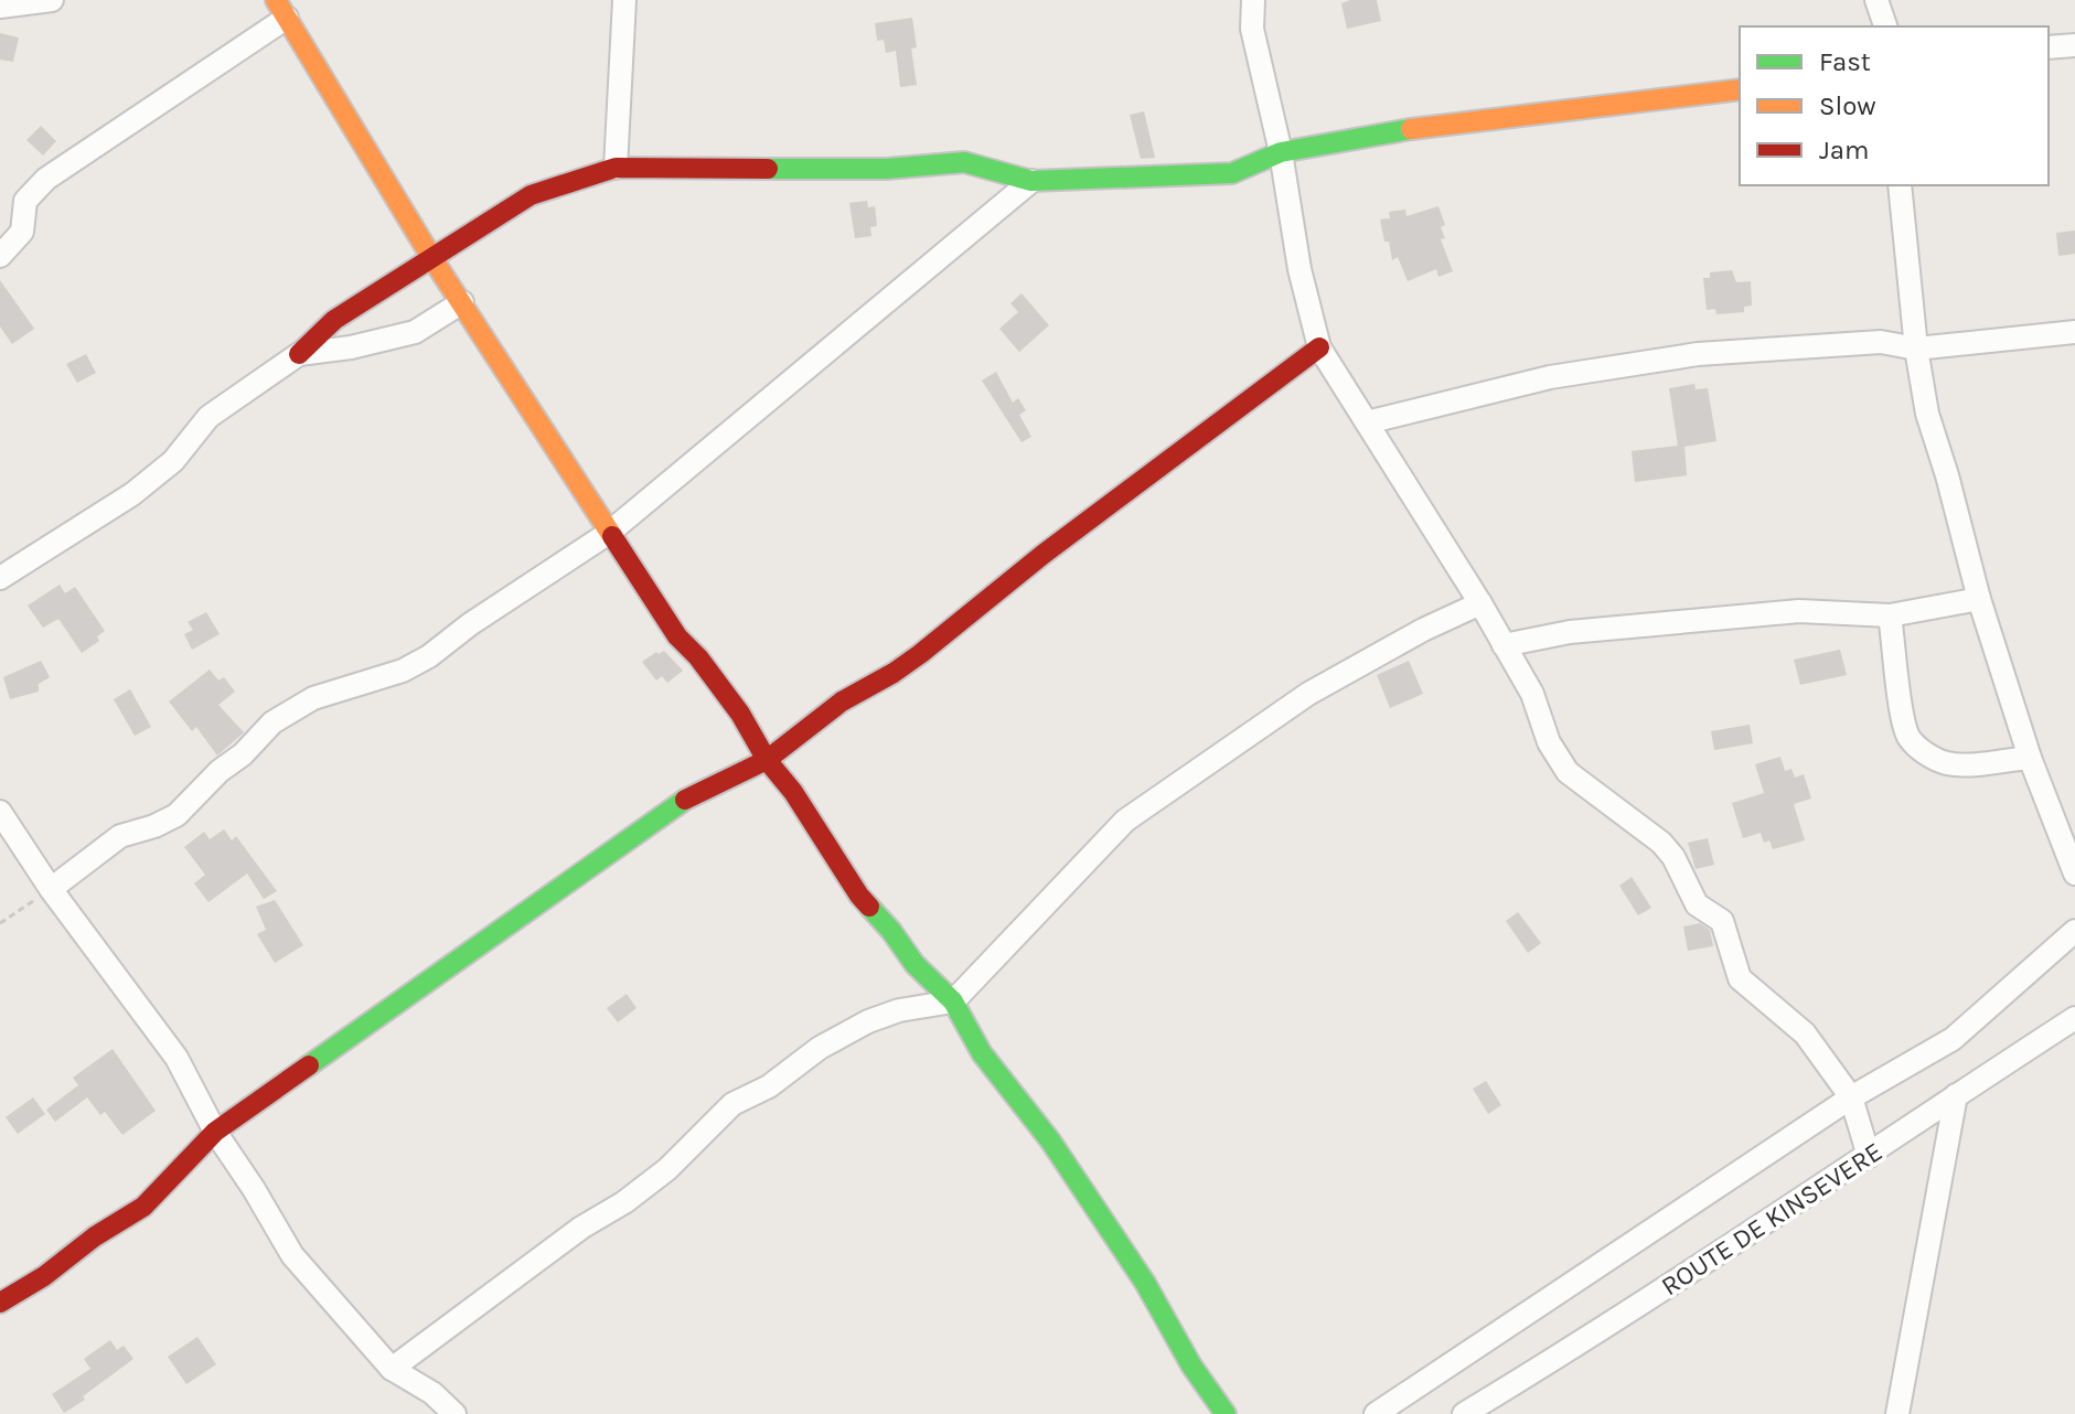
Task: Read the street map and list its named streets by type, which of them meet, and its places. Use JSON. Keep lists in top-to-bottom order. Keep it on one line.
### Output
{"streets":{"street":["ROUTE DE KINSEVERE"]},"legend":["Fast","Slow","Jam"]}
